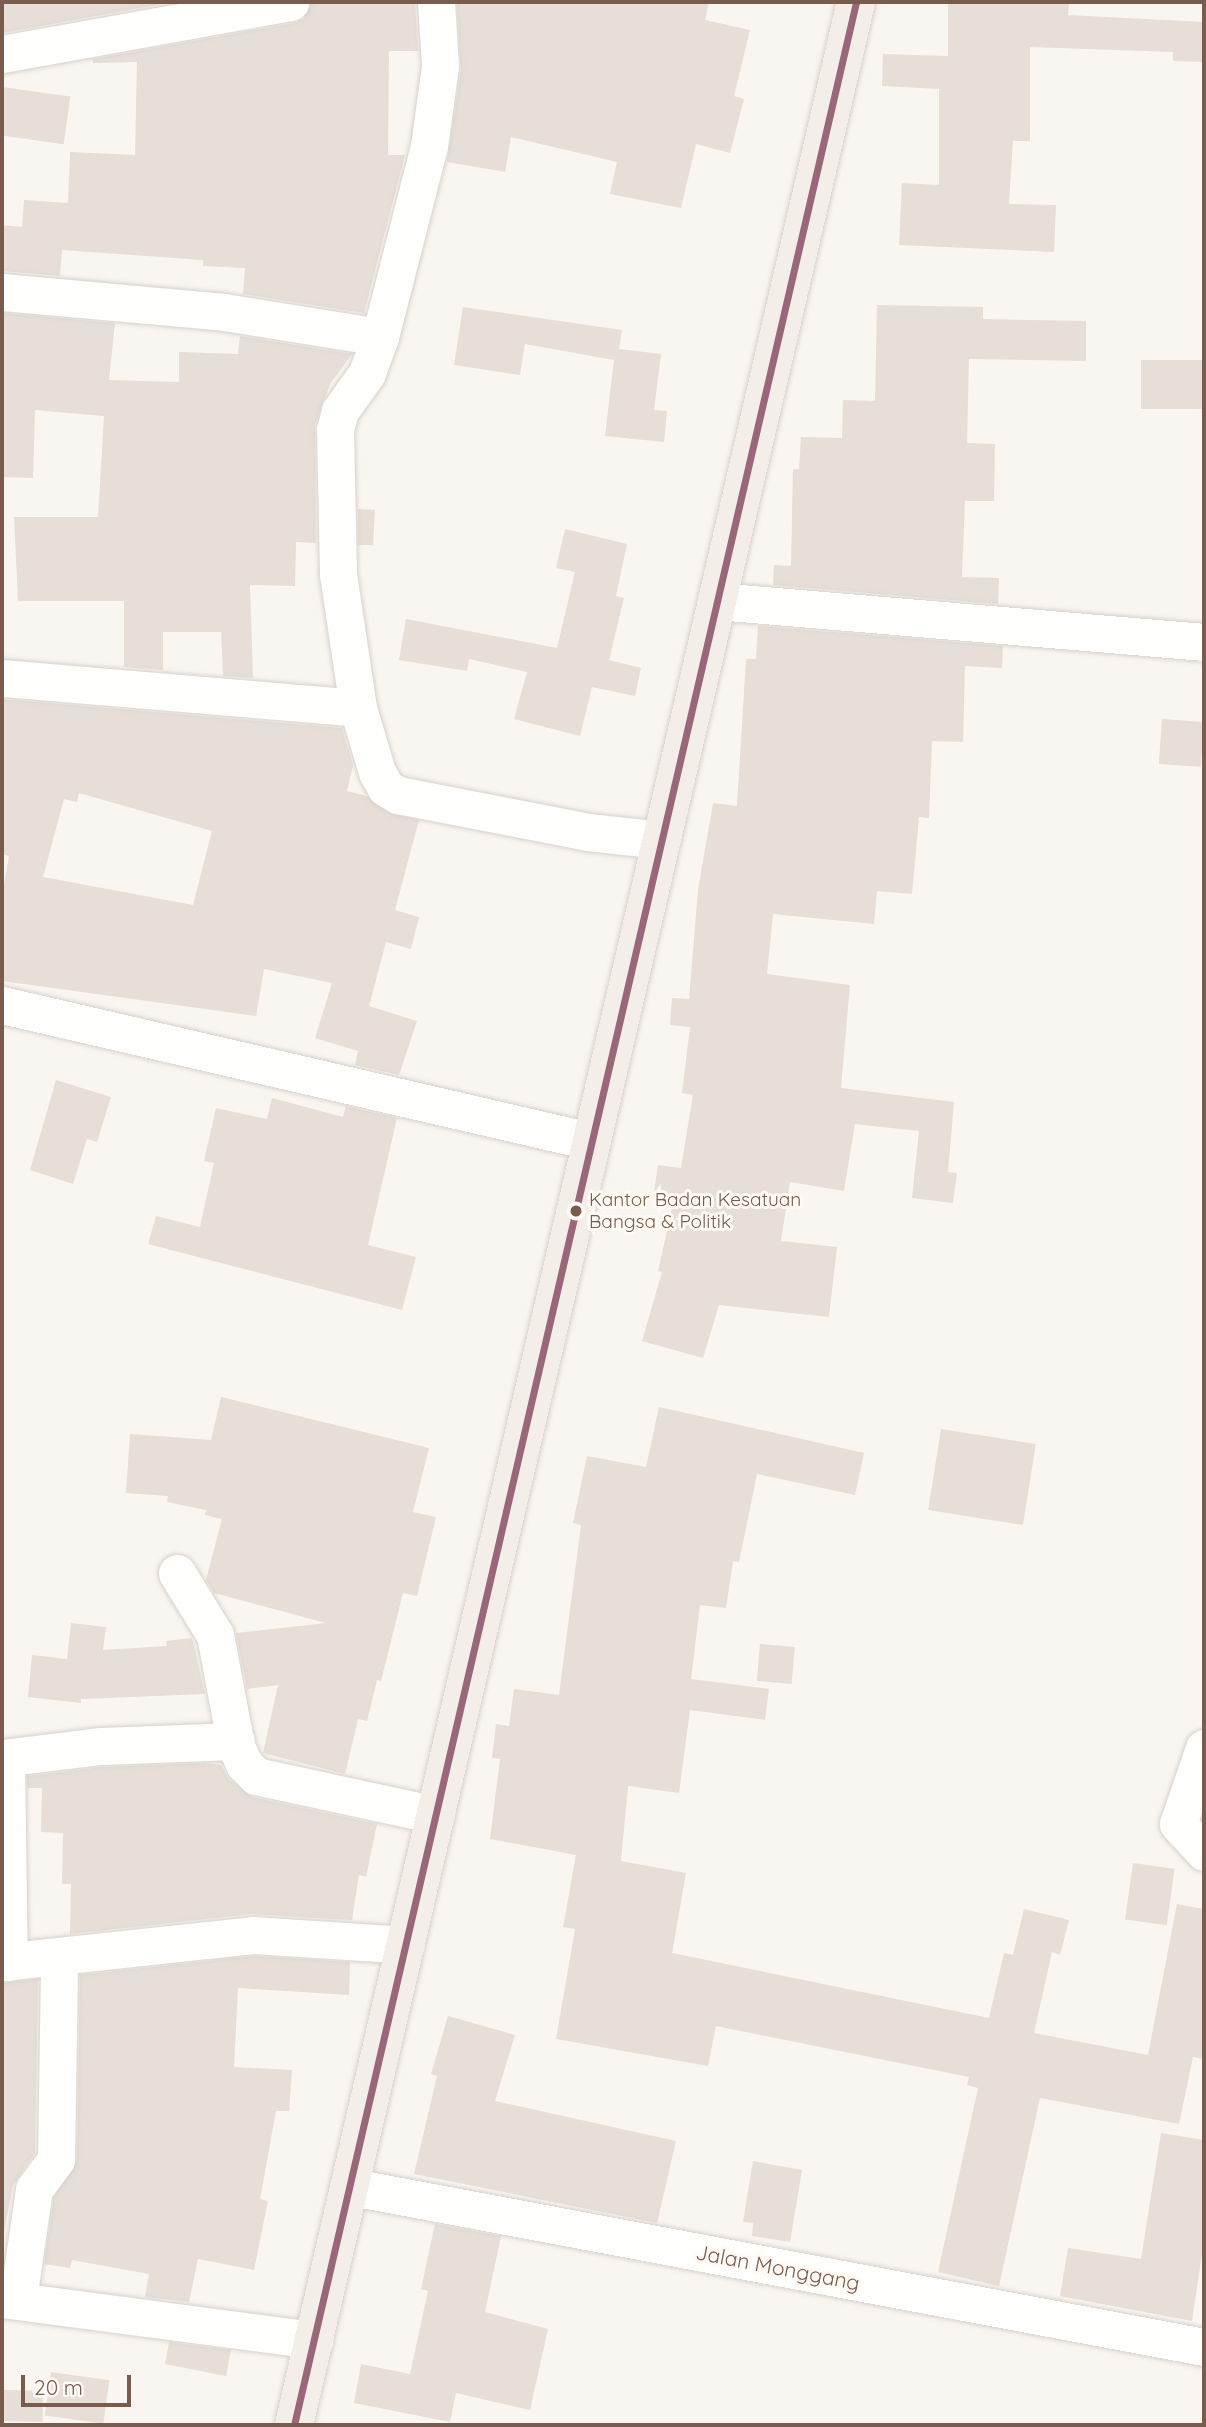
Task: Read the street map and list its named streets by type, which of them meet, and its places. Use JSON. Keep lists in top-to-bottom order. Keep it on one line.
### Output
{"streets":{"street":["Jalan Monggang"]},"places":["Kantor Badan Kesatuan Bangsa & Politik"],"scale_bar":"20 m"}
